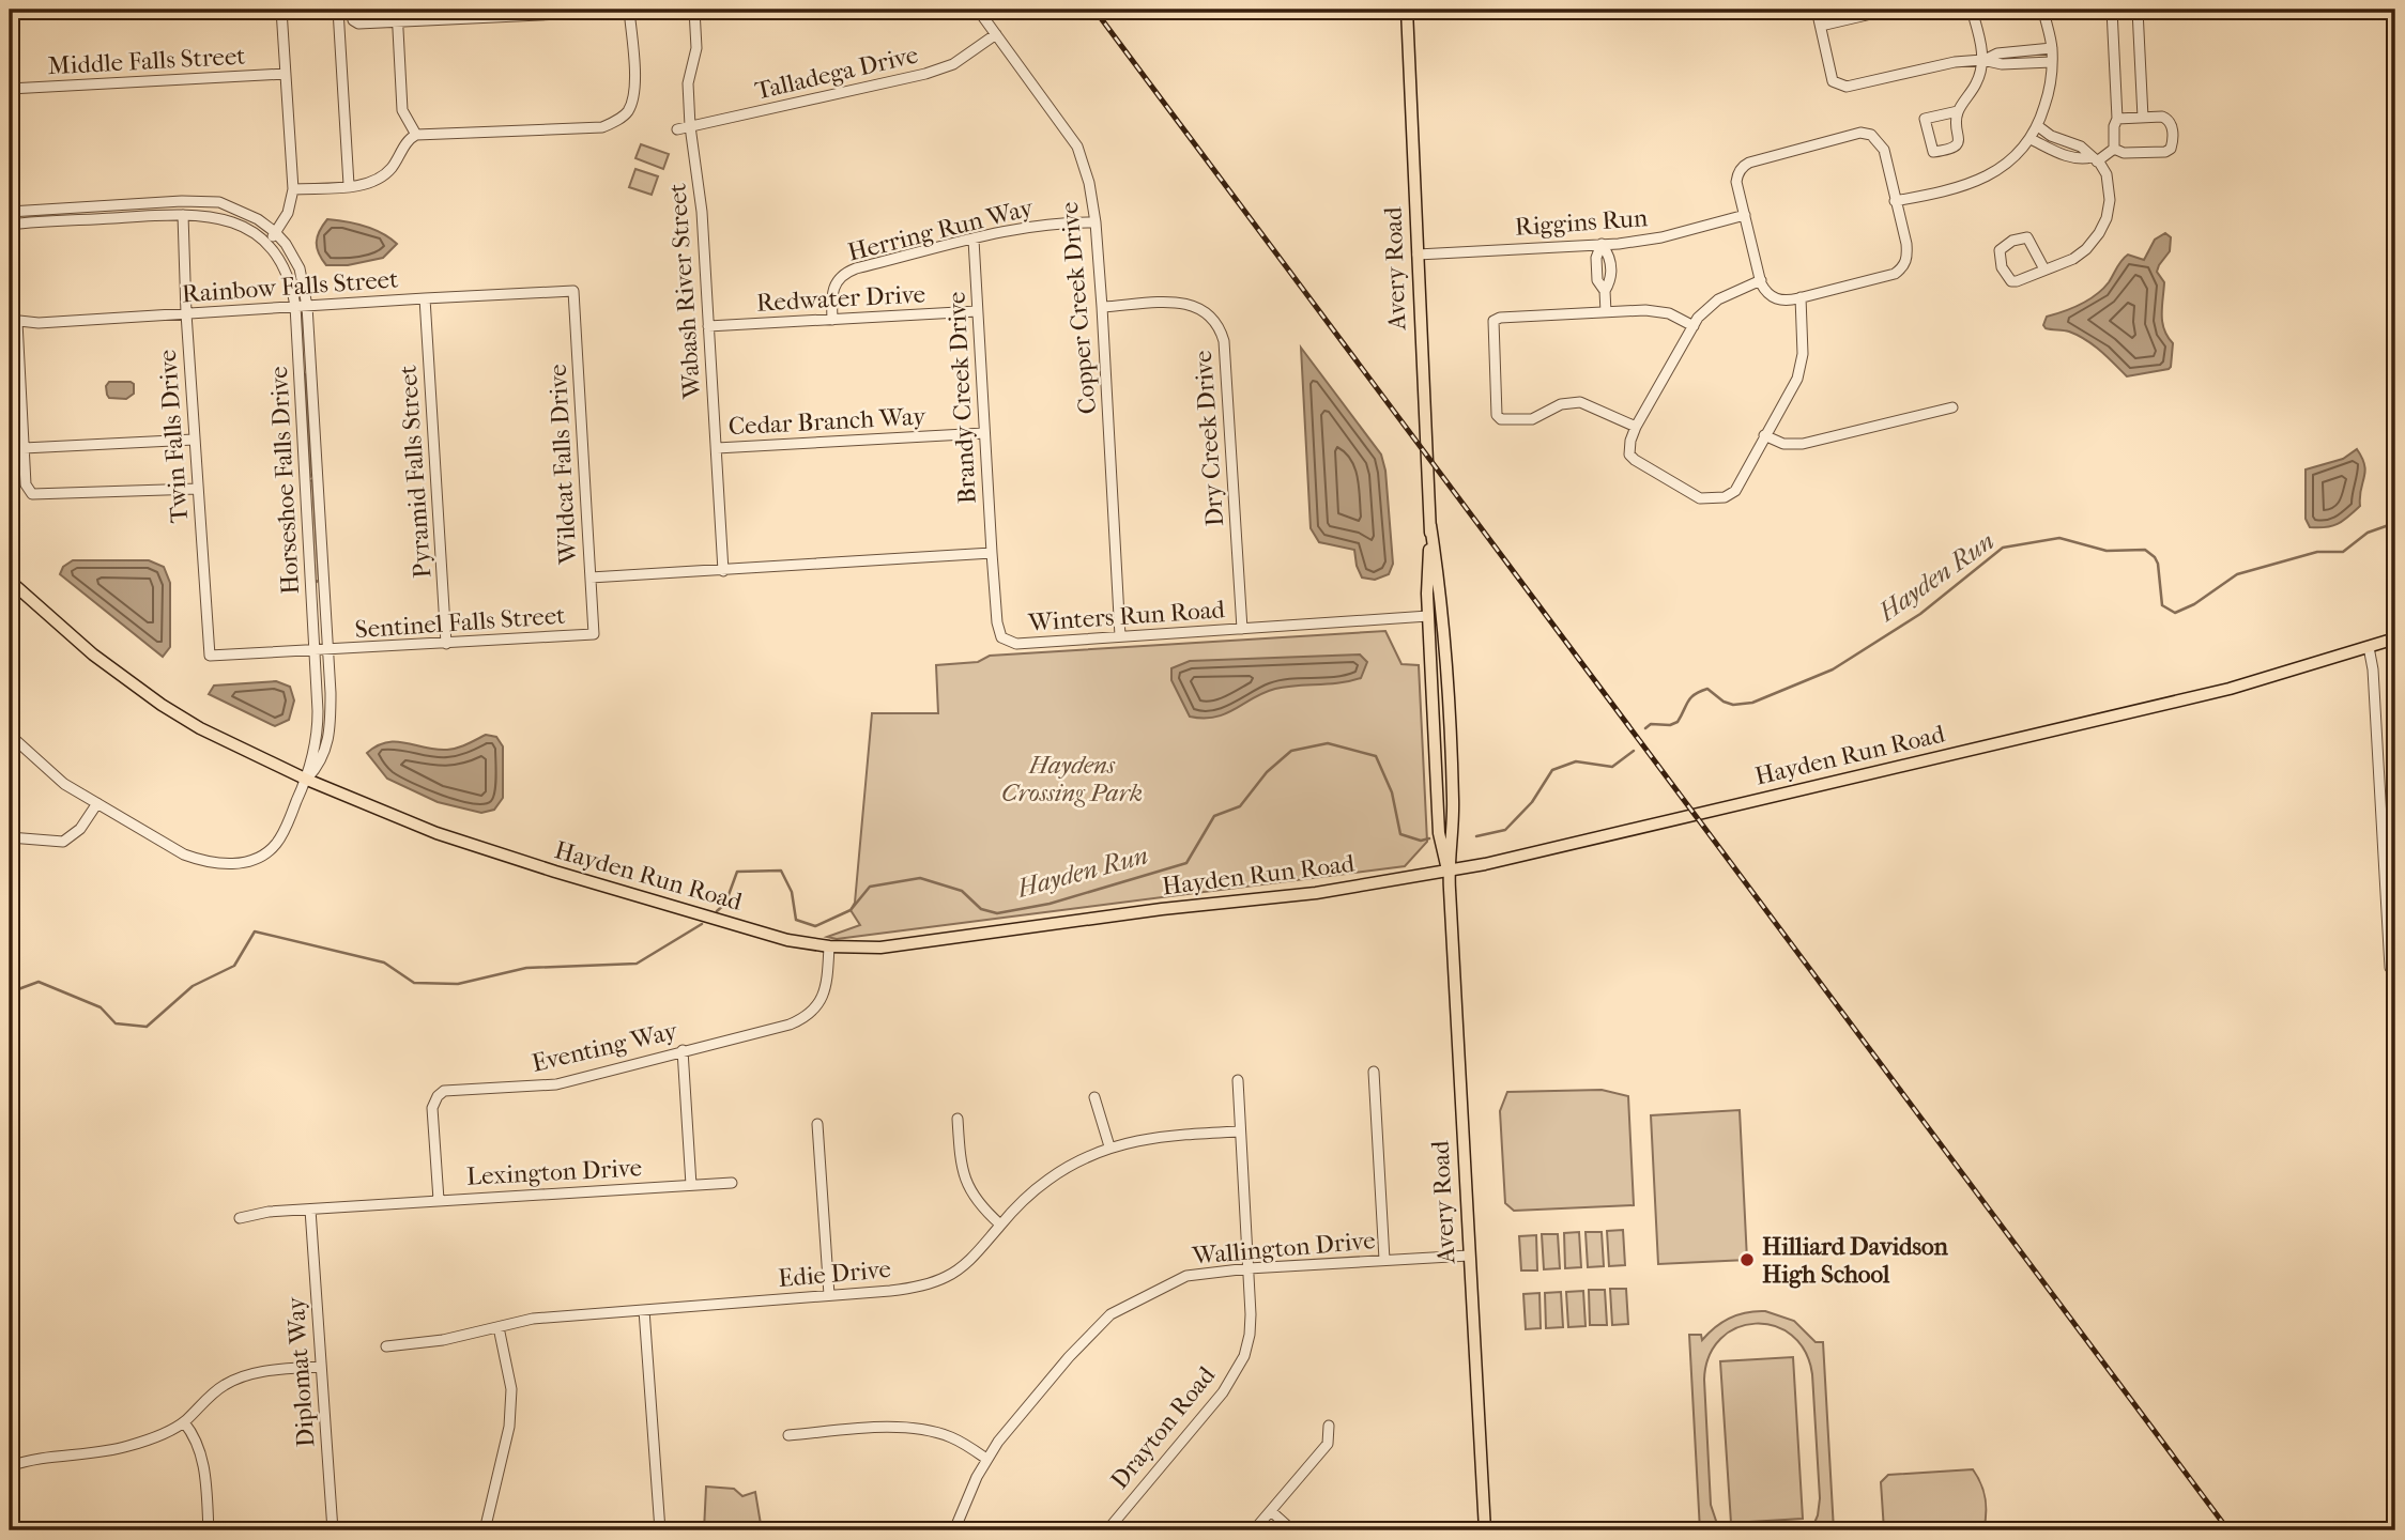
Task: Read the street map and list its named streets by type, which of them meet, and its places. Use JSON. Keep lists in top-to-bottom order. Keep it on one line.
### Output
{"streets":{"main road":["Avery Road","Hayden Run Road"],"street":["Middle Falls Street","Talladega Drive","Riggins Run","Herring Run Way","Rainbow Falls Street","Wabash River Street","Redwater Drive","Copper Creek Drive","Brandy Creek Drive","Cedar Branch Way","Twin Falls Drive","Dry Creek Drive","Wildcat Falls Drive","Pyramid Falls Street","Horseshoe Falls Drive","Winters Run Road","Sentinel Falls Street","Eventing Way","Lexington Drive","Wallington Drive","Edie Drive","Diplomat Way","Drayton Road"]},"crossings":[["Talladega Drive","Wabash River Street"],["Talladega Drive","Copper Creek Drive"],["Riggins Run","Avery Road"],["Herring Run Way","Redwater Drive"],["Herring Run Way","Copper Creek Drive"],["Herring Run Way","Brandy Creek Drive"],["Avery Road","Winters Run Road"],["Avery Road","Hayden Run Road"],["Avery Road","Wallington Drive"],["Rainbow Falls Street","Twin Falls Drive"],["Rainbow Falls Street","Wildcat Falls Drive"],["Rainbow Falls Street","Pyramid Falls Street"],["Rainbow Falls Street","Horseshoe Falls Drive"],["Wabash River Street","Redwater Drive"],["Wabash River Street","Cedar Branch Way"],["Redwater Drive","Brandy Creek Drive"],["Copper Creek Drive","Dry Creek Drive"],["Copper Creek Drive","Winters Run Road"],["Brandy Creek Drive","Cedar Branch Way"],["Brandy Creek Drive","Winters Run Road"],["Twin Falls Drive","Sentinel Falls Street"],["Dry Creek Drive","Winters Run Road"],["Wildcat Falls Drive","Sentinel Falls Street"],["Pyramid Falls Street","Sentinel Falls Street"],["Horseshoe Falls Drive","Sentinel Falls Street"],["Horseshoe Falls Drive","Hayden Run Road"],["Hayden Run Road","Eventing Way"],["Eventing Way","Lexington Drive"],["Lexington Drive","Diplomat Way"],["Wallington Drive","Drayton Road"],["Edie Drive","Drayton Road"]],"water":["Hayden Run"],"parks":["Haydens Crossing Park"],"places":["Hilliard Davidson High School"]}
